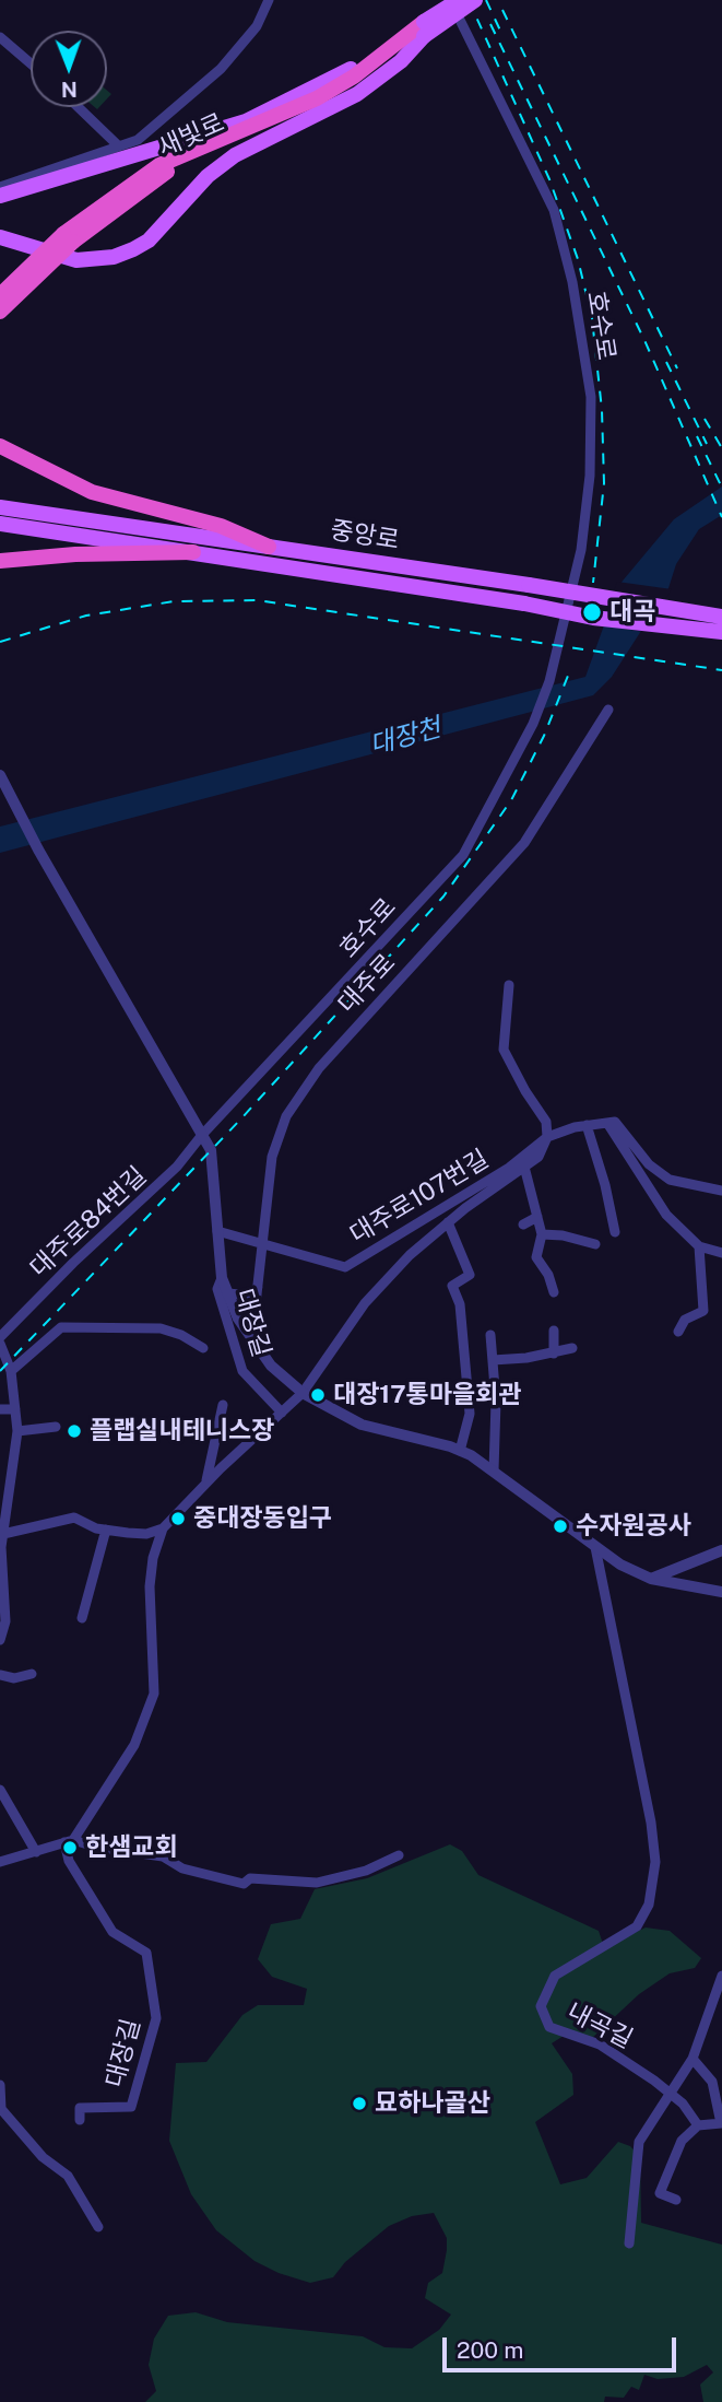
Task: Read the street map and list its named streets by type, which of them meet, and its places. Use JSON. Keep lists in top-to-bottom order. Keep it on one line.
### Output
{"streets":{"highway":["새빛로"],"main road":["중앙로"],"street":["호수로","대주로","대주로107번길","대주로84번길","대장길","내곡길"]},"crossings":[["호수로","대주로84번길"],["대주로","대주로107번길"]],"water":["대장천"],"places":["대곡","대장17통마을회관","플랩실내테니스장","중대장동입구","수자원공사","한샘교회","묘하나골산"],"scale_bar":"200 m","north":"bottom"}
